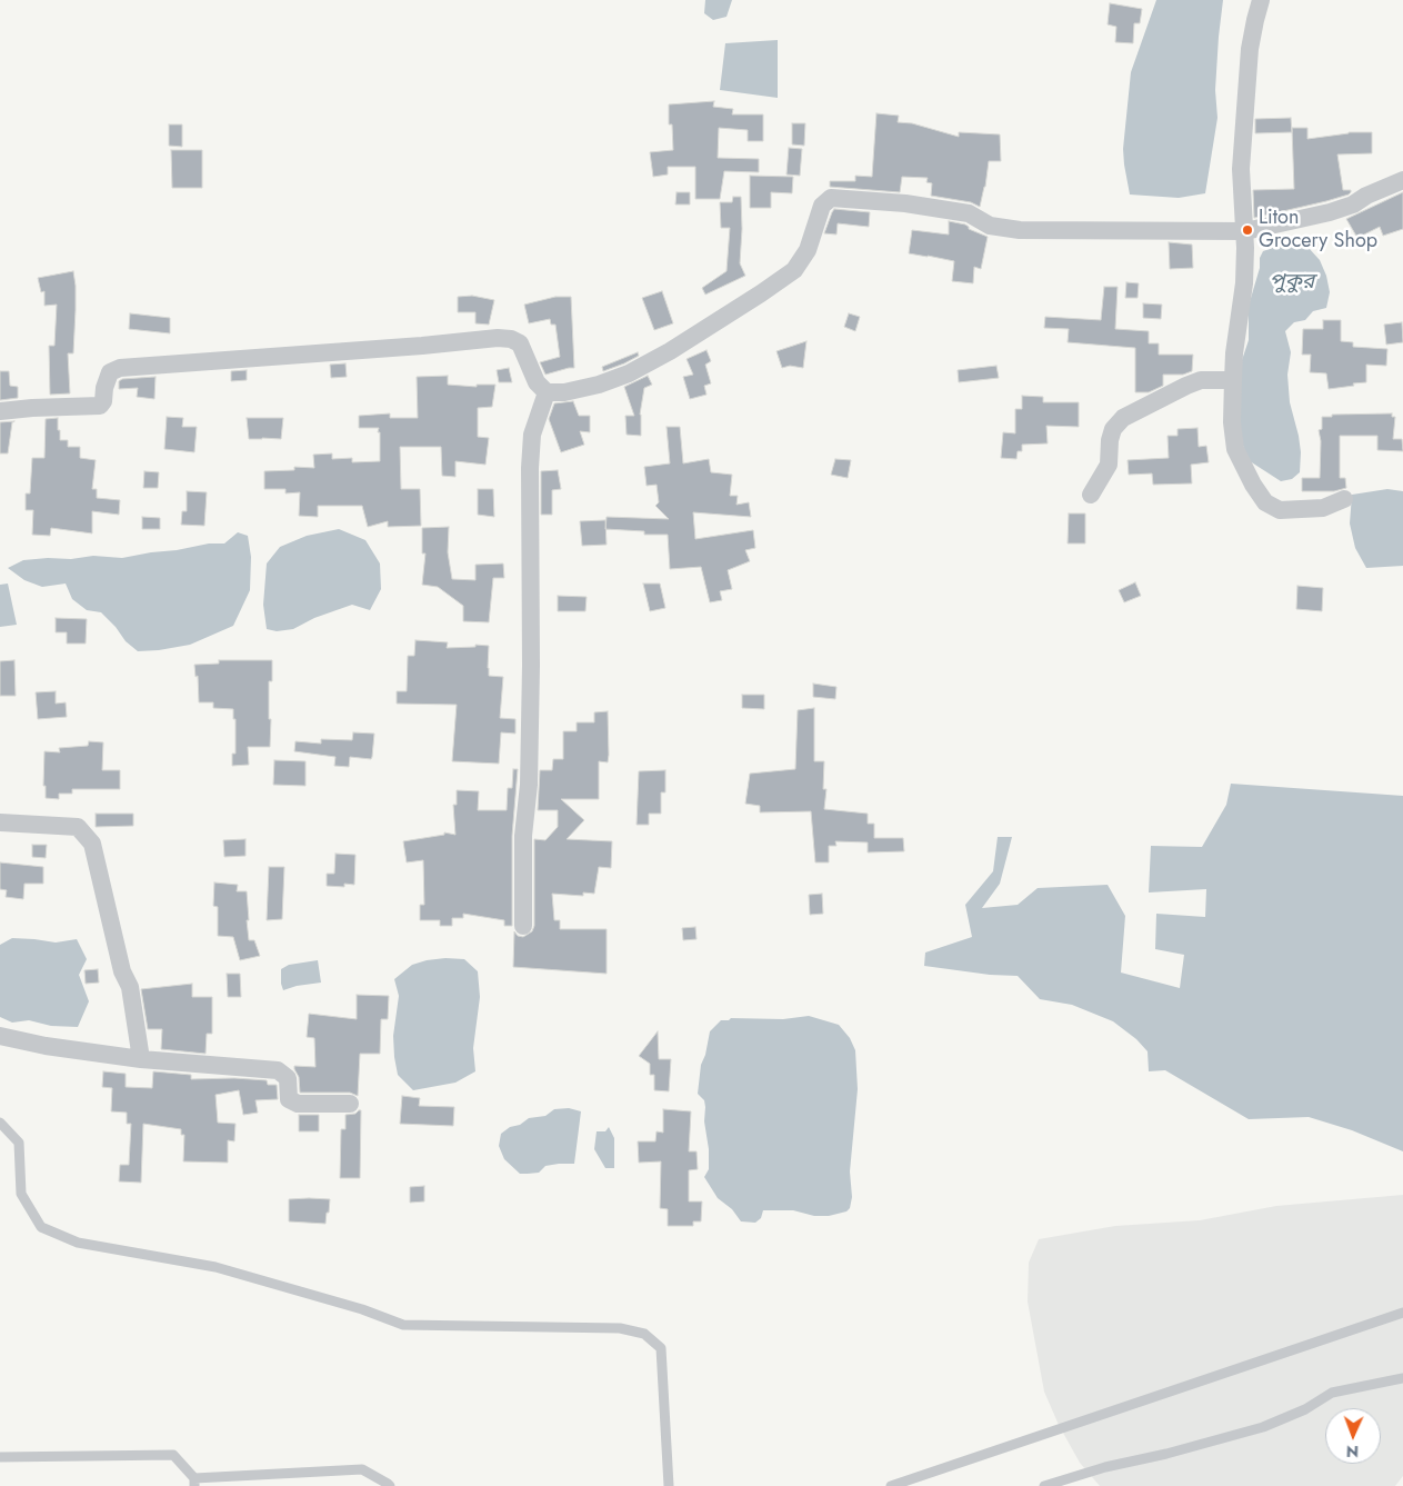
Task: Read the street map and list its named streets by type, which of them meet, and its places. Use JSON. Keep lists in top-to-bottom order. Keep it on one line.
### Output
{"water":["পুকুর"],"places":["Liton Grocery Shop"],"north":"bottom"}
